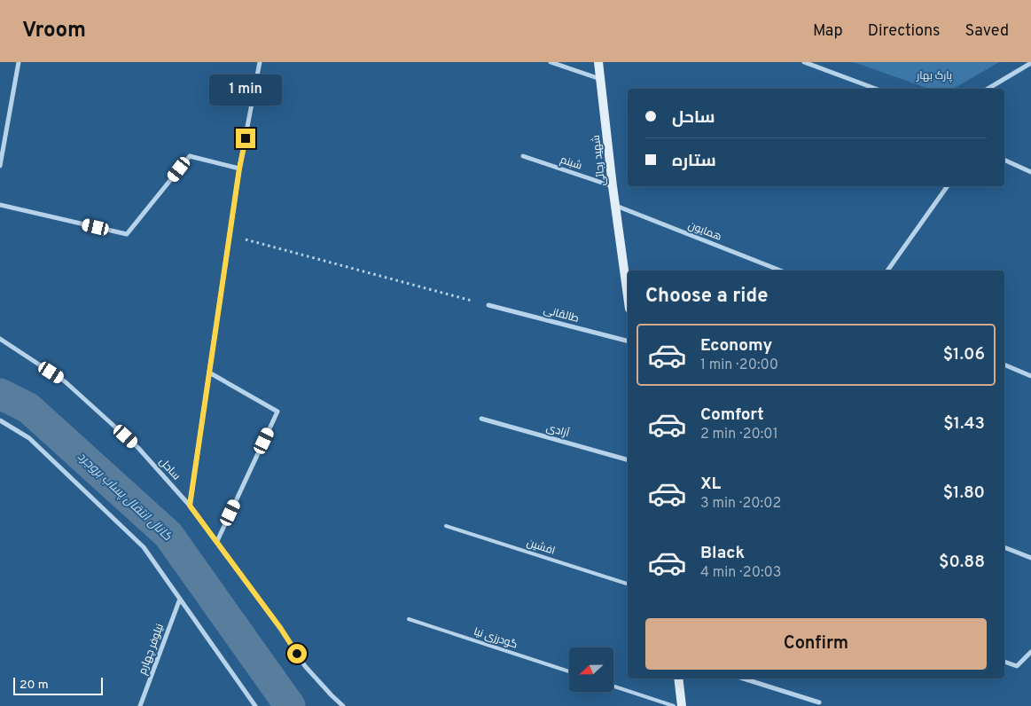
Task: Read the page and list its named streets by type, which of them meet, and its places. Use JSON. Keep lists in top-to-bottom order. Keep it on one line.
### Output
{"streets":{"street":["شهید رجائی","شبنم","همایون","طالقانی","آزادی","ساحل","نیلوفر چهارم"],"lane":["افشین","گودرزی نیا"]},"crossings":[["شهید رجائی","شبنم"],["شهید رجائی","همایون"]],"water":["کانال انتقال پساب بروجرد"],"parks":["پارک بهار"],"scale_bar":"20 m","north":"left","page":{"header":"Vroom","nav":["Map","Directions","Saved"],"bubble":"1 min","banner":["ساحل","ستاره"],"heading":"Choose a ride","list":[{"name":"Economy","note":"1 min · 20:00","value":"$1.06"},{"name":"Comfort","note":"2 min · 20:01","value":"$1.43"},{"name":"XL","note":"3 min · 20:02","value":"$1.80"},{"name":"Black","note":"4 min · 20:03","value":"$0.88"}],"buttons":"Confirm","scale":"20 m"}}
